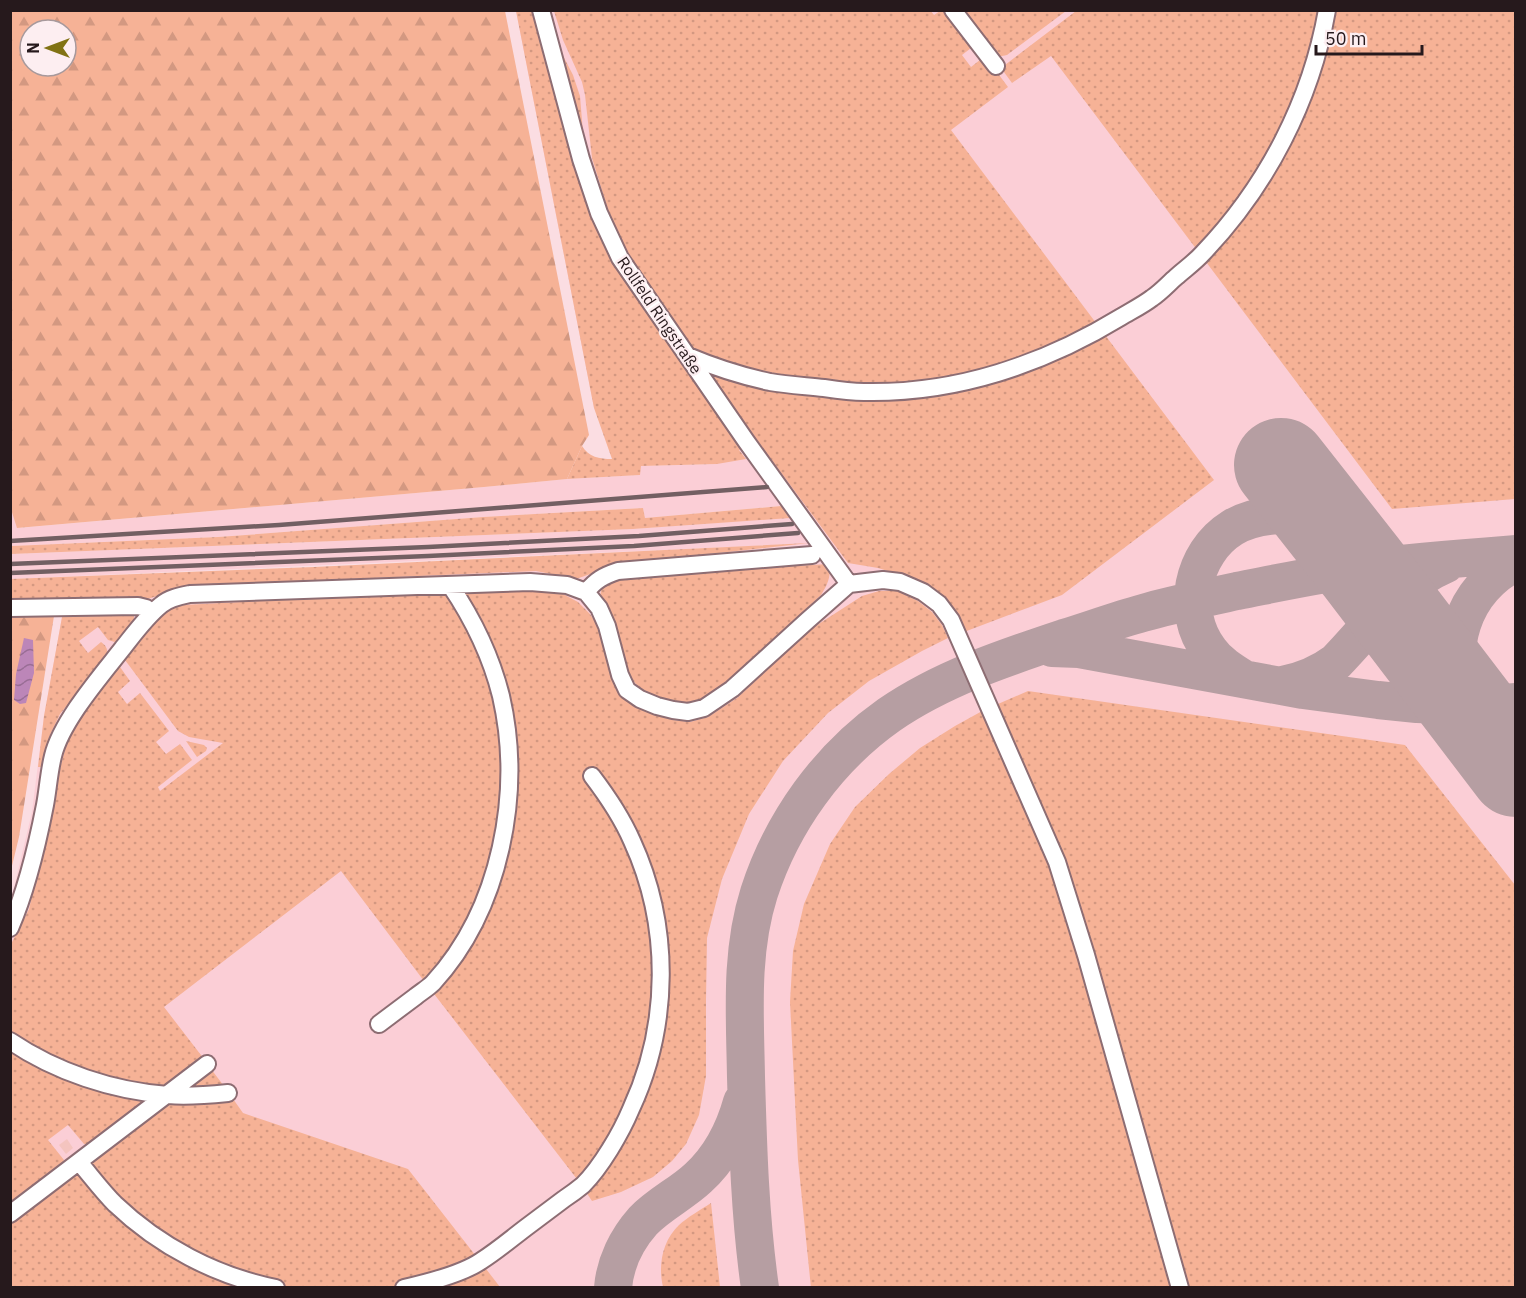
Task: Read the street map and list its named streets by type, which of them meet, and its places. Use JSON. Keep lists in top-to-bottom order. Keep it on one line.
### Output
{"streets":{"lane":["Rollfeld Ringstraße"]},"scale_bar":"50 m","north":"left"}
